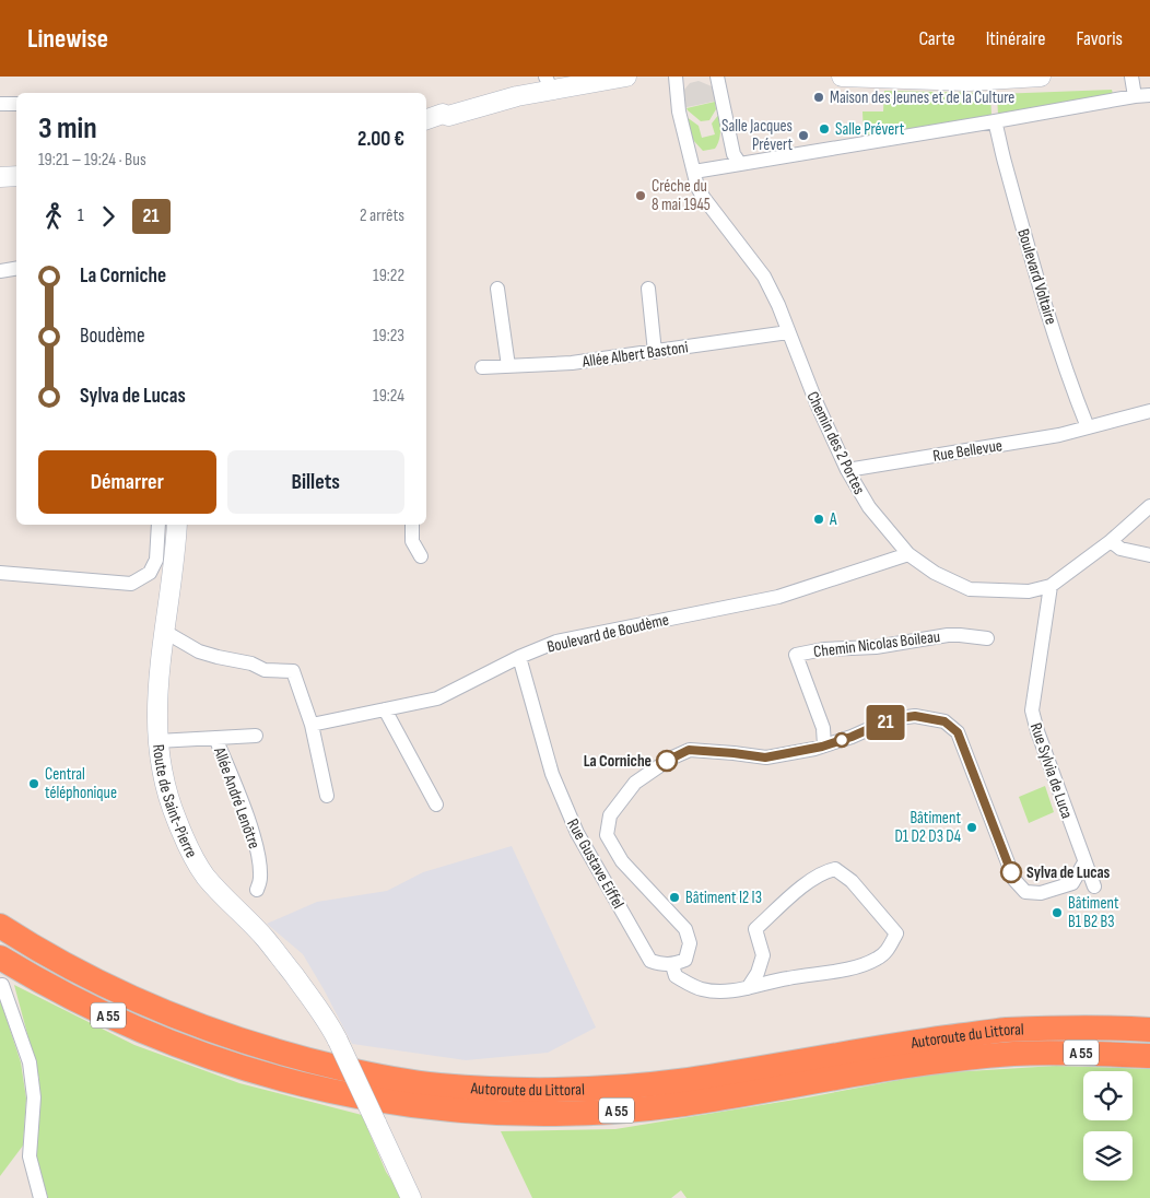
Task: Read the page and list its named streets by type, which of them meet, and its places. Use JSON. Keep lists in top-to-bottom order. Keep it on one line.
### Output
{"streets":{"highway":["A 55","Autoroute du Littoral"],"main road":["Route de Saint-Pierre"],"street":["Boulevard Voltaire","Allée Albert Bastoni","Chemin des 2 Portes","Rue Bellevue","Boulevard de Boudème","Chemin Nicolas Boileau","Rue Sylvia de Luca","Allée André Lenôtre","Rue Gustave Eiffel"]},"crossings":[["Boulevard Voltaire","Rue Bellevue"],["Allée Albert Bastoni","Chemin des 2 Portes"],["Chemin des 2 Portes","Rue Bellevue"],["Chemin des 2 Portes","Boulevard de Boudème"],["Chemin des 2 Portes","Rue Sylvia de Luca"],["Boulevard de Boudème","Rue Gustave Eiffel"]],"places":["Maison des Jeunes et de la Culture","Salle Prévert","Salle Jacques Prévert","Créche du 8 mai 1945","A","La Corniche","Central téléphonique","Bâtiment D1 D2 D3 D4","Sylva de Lucas","Bâtiment I2 I3","Bâtiment B1 B2 B3"],"lines":["bus line 21"],"page":{"header":"Linewise","nav":["Carte","Itinéraire","Favoris"],"on_map":"21","heading":["3 min","19:21 – 19:24 · Bus","2.00 €"],"legs":["1","21","2 arrêts"],"list":[{"name":"La Corniche","value":"19:22"},{"name":"Boudème","value":"19:23"},{"name":"Sylva de Lucas","value":"19:24"}],"buttons":["Démarrer","Billets"]}}
